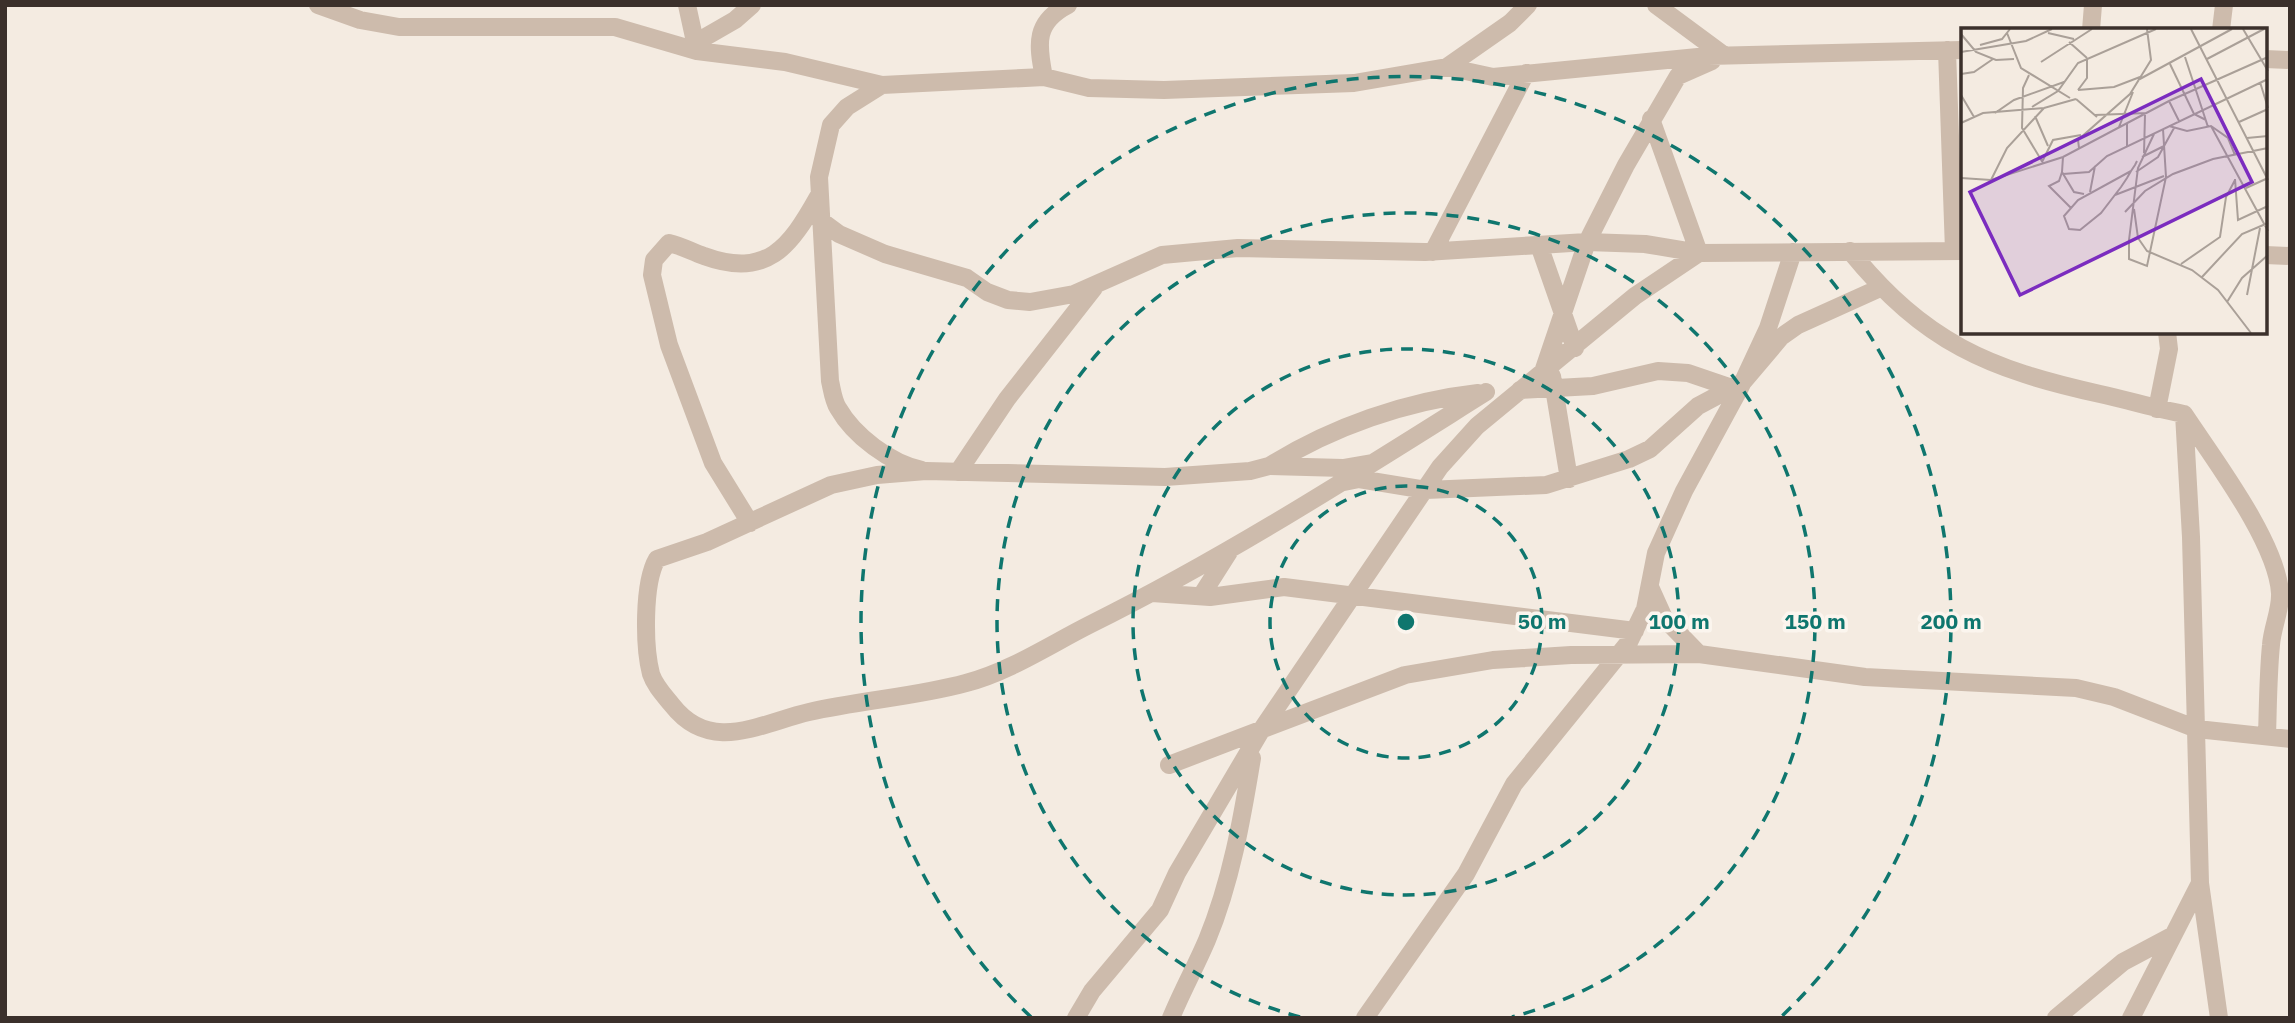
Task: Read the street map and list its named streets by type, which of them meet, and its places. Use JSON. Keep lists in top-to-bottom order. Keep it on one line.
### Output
{"rings":["50 m","100 m","150 m","200 m"]}
